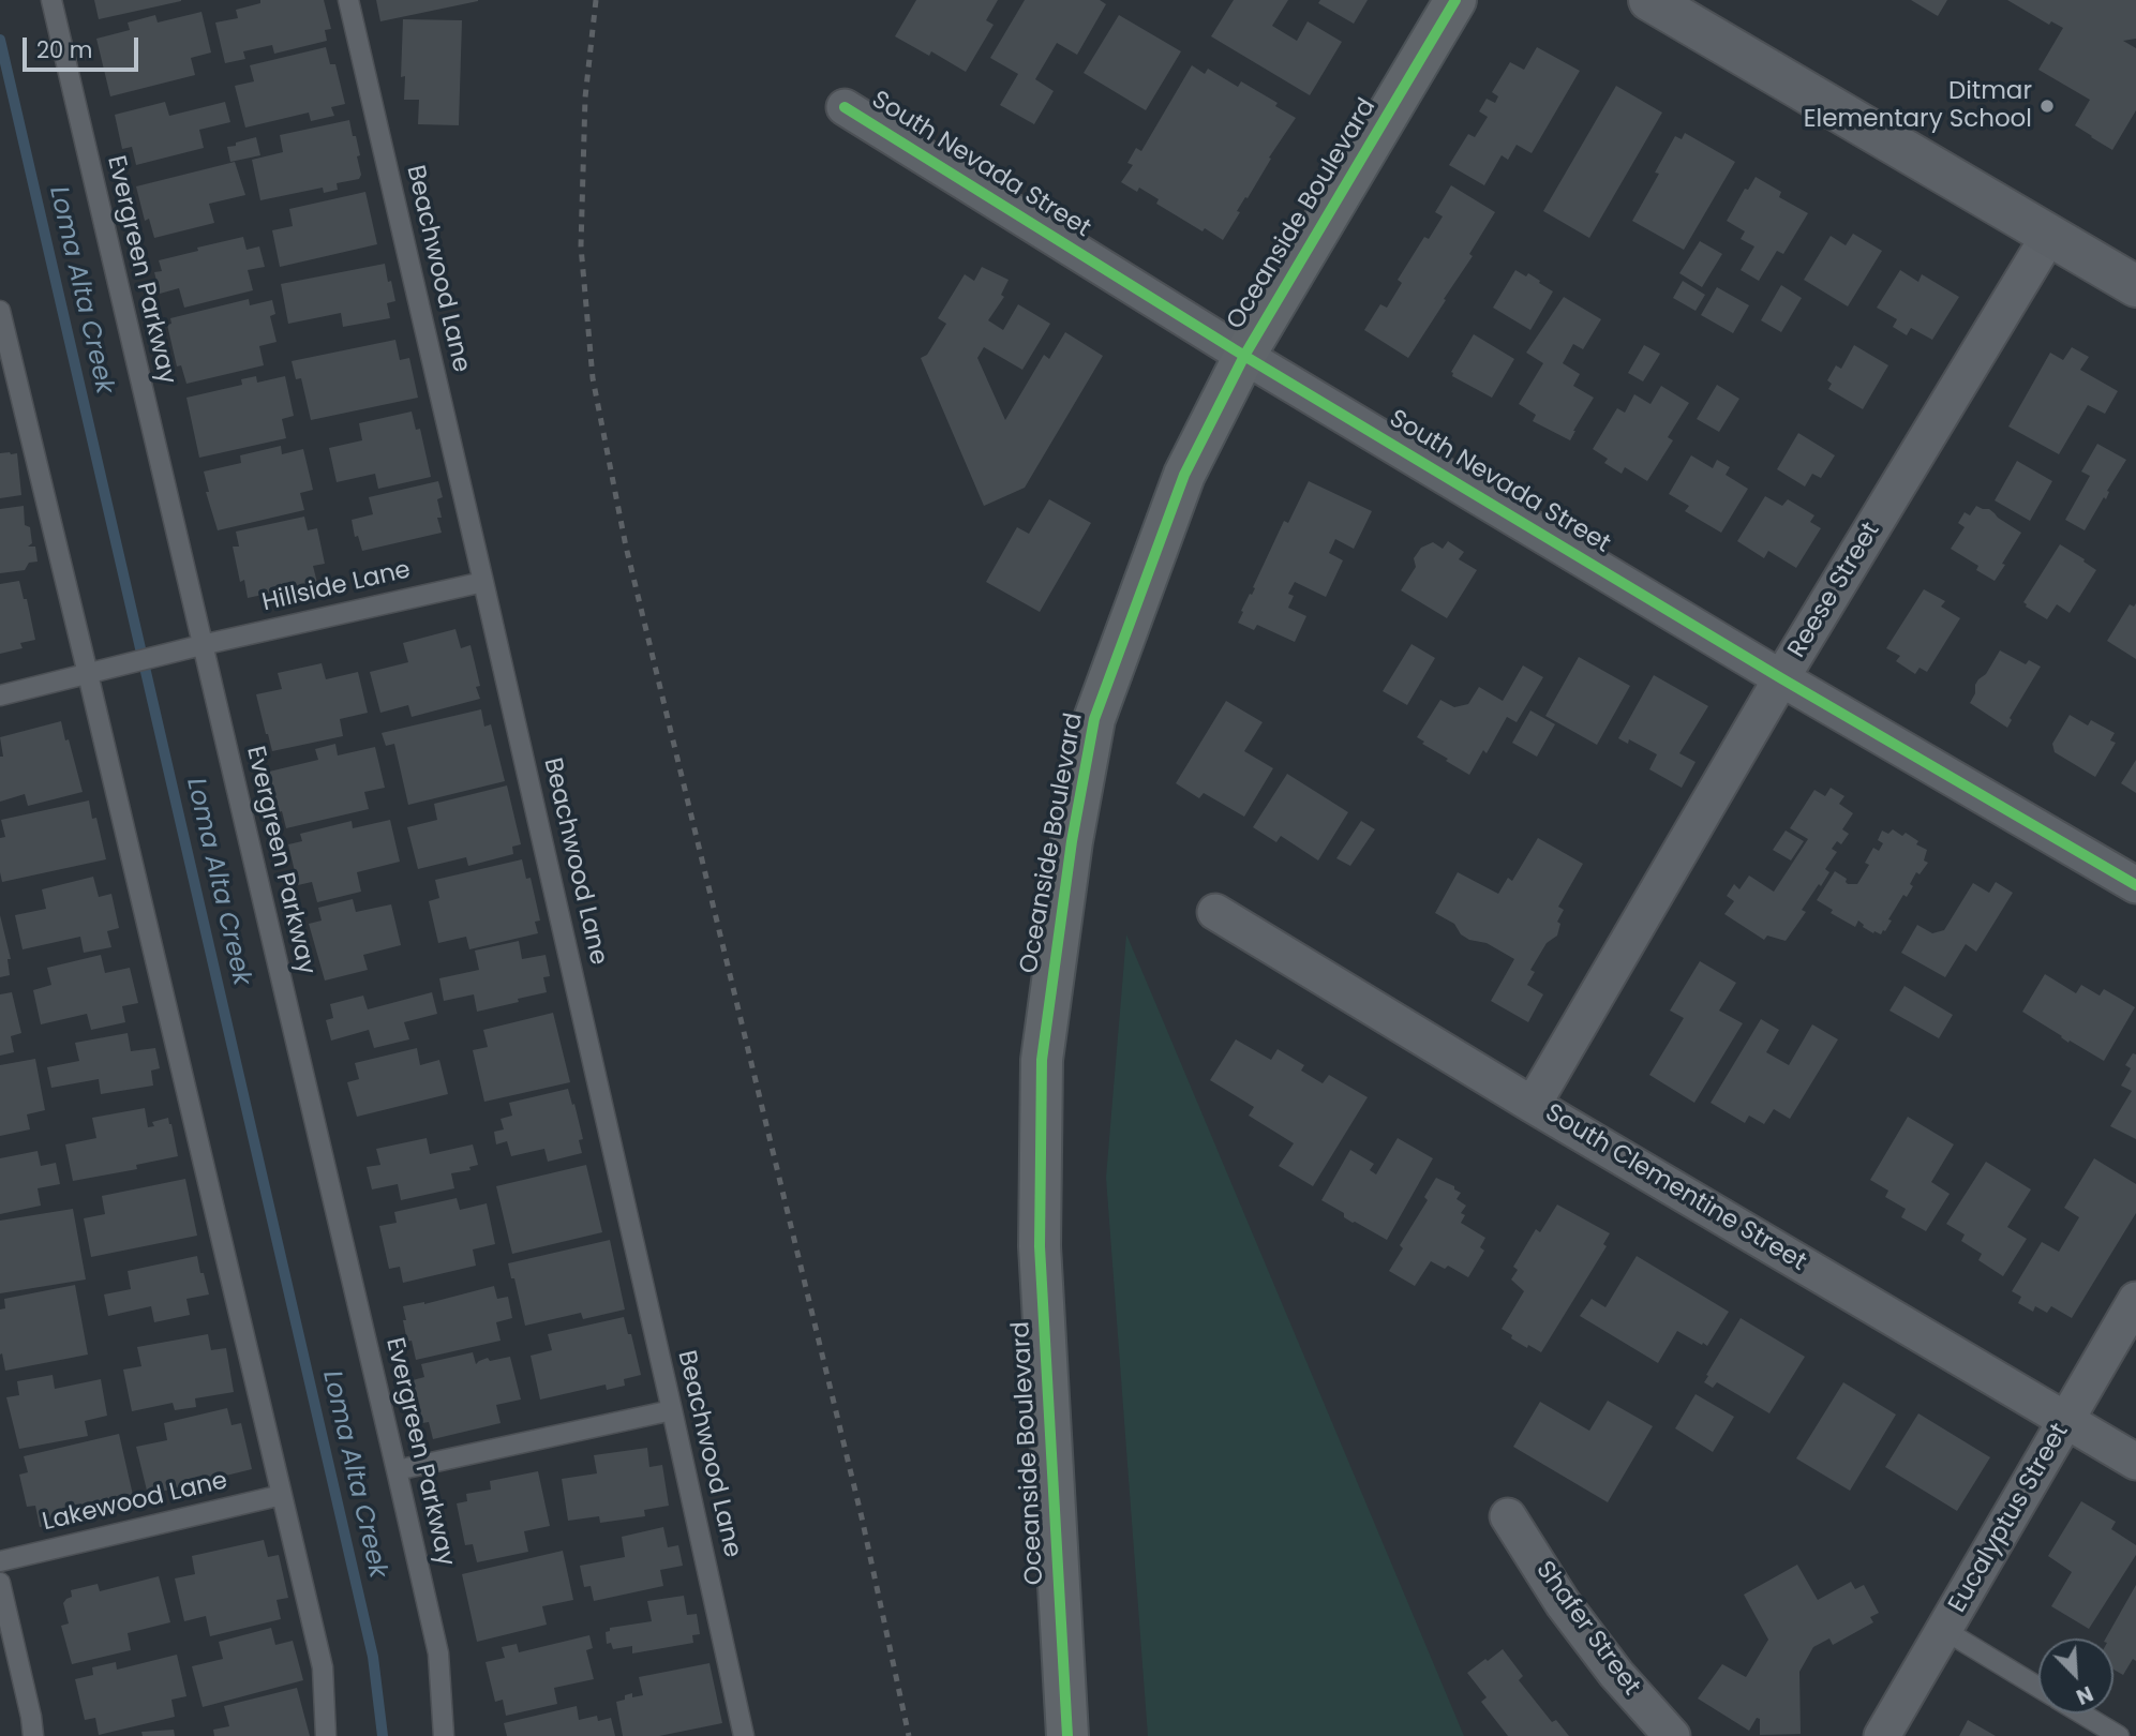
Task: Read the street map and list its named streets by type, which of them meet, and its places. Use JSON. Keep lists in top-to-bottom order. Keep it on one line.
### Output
{"streets":{"main road":["Oceanside Boulevard"],"street":["South Nevada Street","Reese Street","South Clementine Street","Eucalyptus Street","Shafer Street"],"lane":["Beachwood Lane","Evergreen Parkway","Hillside Lane","Lakewood Lane"]},"crossings":[["South Nevada Street","Oceanside Boulevard"],["South Nevada Street","Reese Street"],["Beachwood Lane","Hillside Lane"],["Evergreen Parkway","Hillside Lane"],["Reese Street","South Clementine Street"],["South Clementine Street","Eucalyptus Street"]],"water":["Loma Alta Creek"],"places":["Ditmar Elementary School"],"scale_bar":"20 m","north":"bottom right"}
